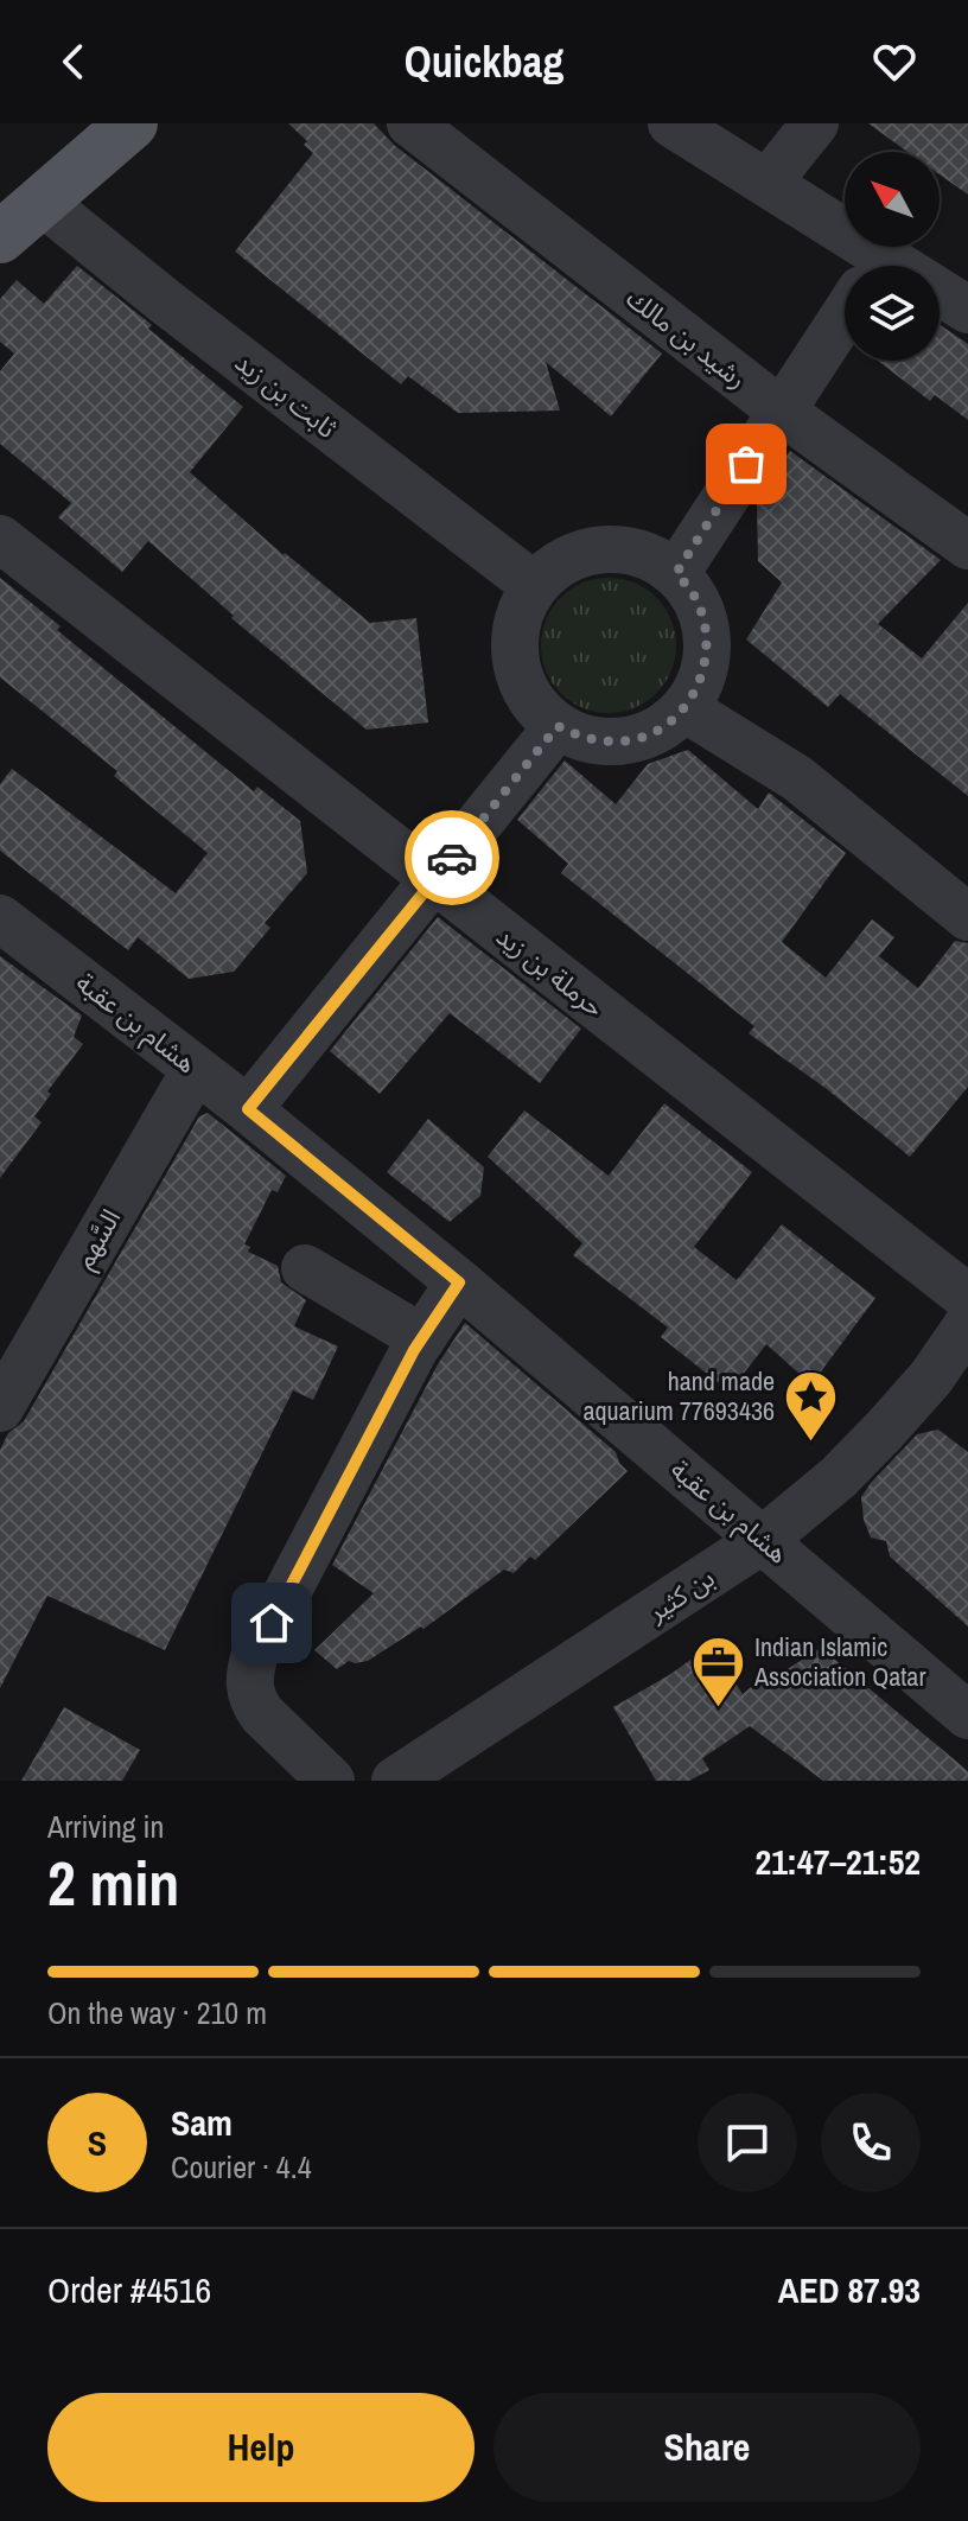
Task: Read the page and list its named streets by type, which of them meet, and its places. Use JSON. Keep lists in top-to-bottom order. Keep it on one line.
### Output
{"streets":{"street":["رشيد بن مالك","ثابت بن زيد","حرملة بن زيد","هشام بن عقبة","السَّهم","بن كثير"]},"crossings":[["هشام بن عقبة","السَّهم"],["هشام بن عقبة","بن كثير"]],"places":{"place":["hand made aquarium 77693436"],"office":["Indian Islamic Association Qatar"]},"north":"top left","page":{"header":"Quickbag","heading":["2 min","Arriving in","21:47–21:52"],"panel":["Sam","Courier · 4.4","Order #4516","AED 87.93"],"bar":"On the way · 210 m","round":"S","buttons":["Help","Share"]}}
